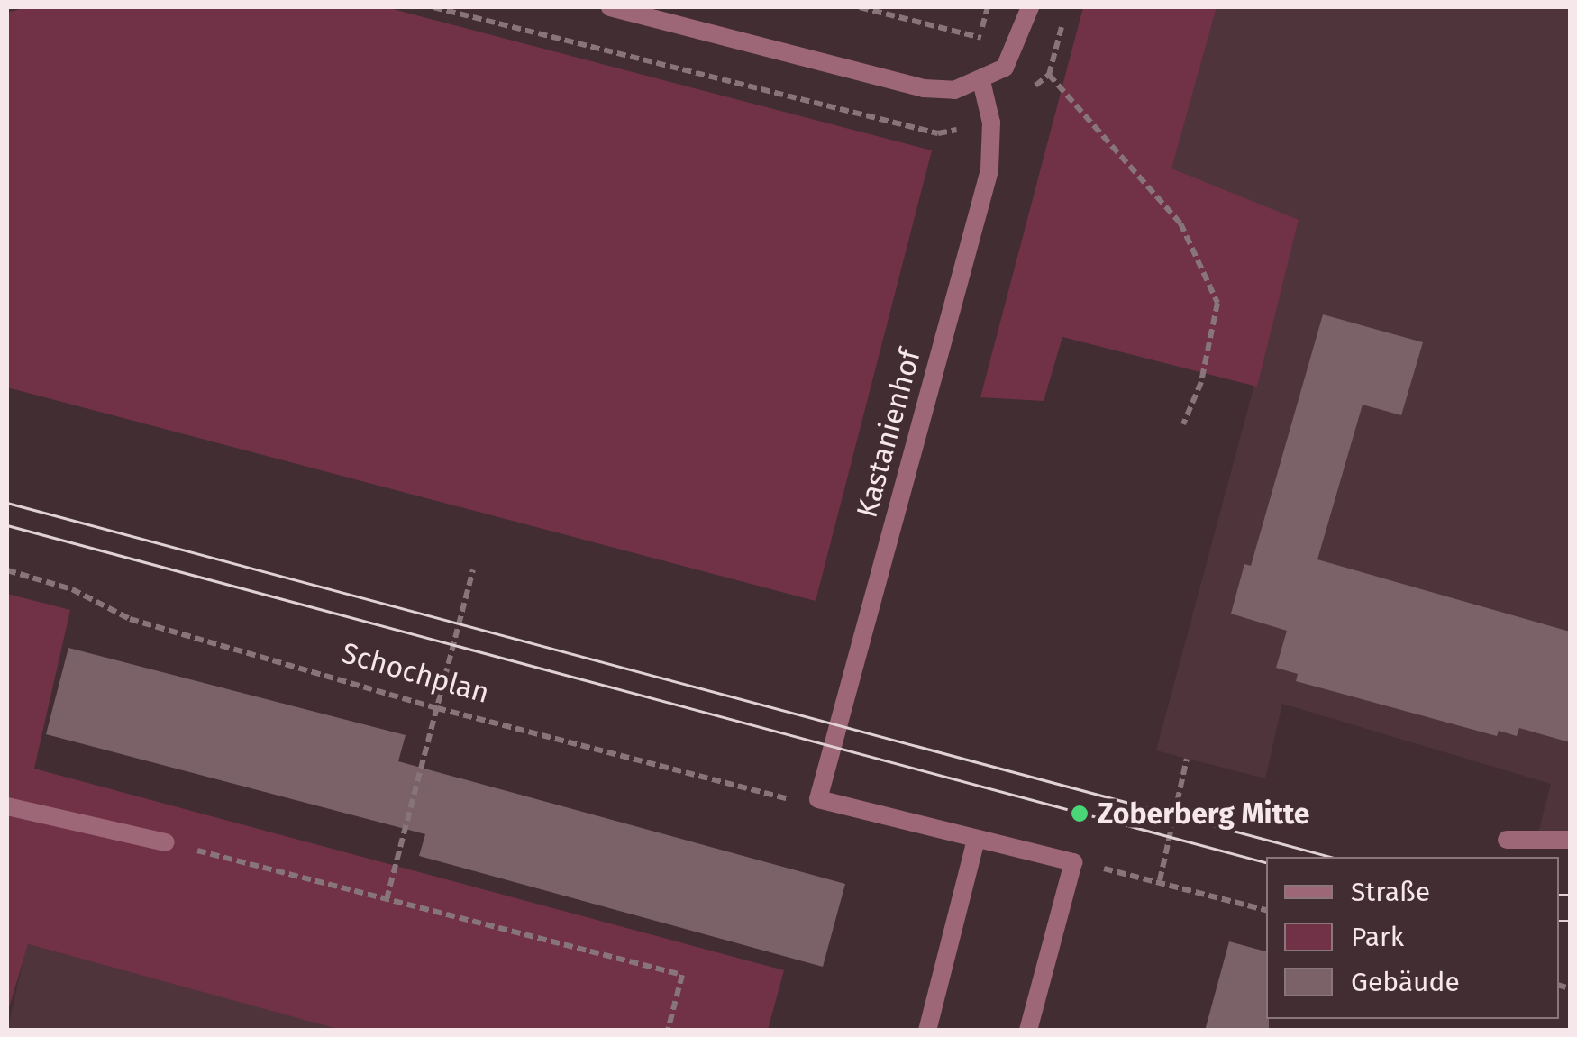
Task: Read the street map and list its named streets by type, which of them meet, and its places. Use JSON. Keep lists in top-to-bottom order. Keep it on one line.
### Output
{"streets":{"street":["Kastanienhof"],"path":["Schochplan"]},"crossings":[["Kastanienhof","Schochplan"]],"places":["Zoberberg Mitte"],"legend":["Straße","Park","Gebäude"]}
